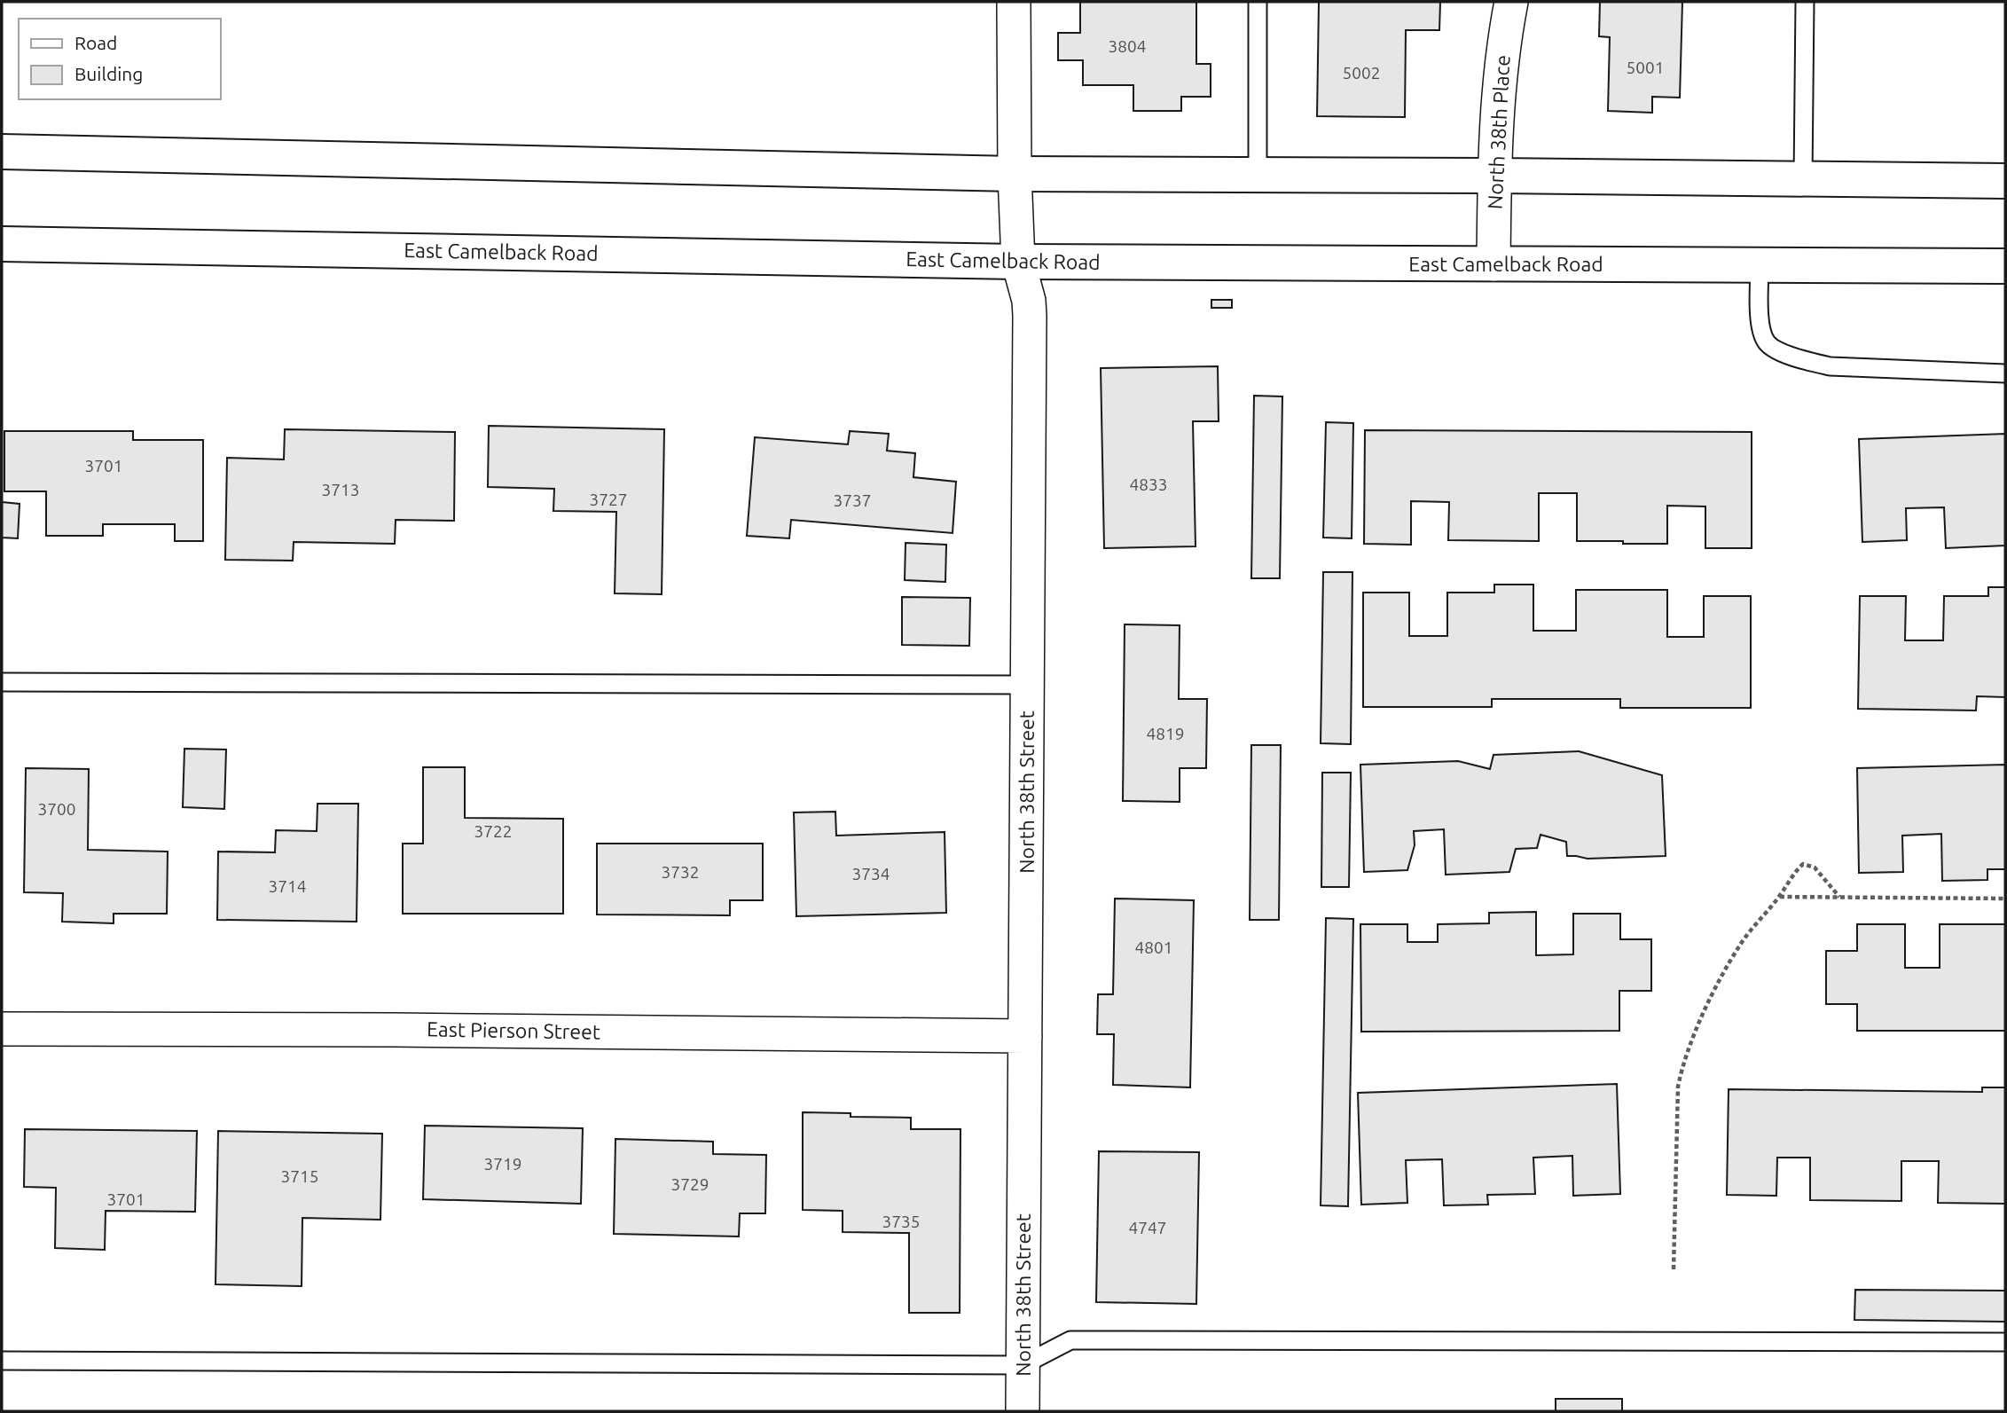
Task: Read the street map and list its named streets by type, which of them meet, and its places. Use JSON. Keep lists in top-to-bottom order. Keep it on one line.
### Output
{"streets":{"main road":["East Camelback Road"],"street":["North 38th Place","North 38th Street","East Pierson Street"]},"crossings":[["North 38th Place","East Camelback Road"],["East Camelback Road","North 38th Street"],["North 38th Street","East Pierson Street"]],"house_numbers":["3804","5001","5002","3701","4833","3713","3727","3737","4819","3700","3722","3732","3734","3714","4801","3719","3715","3729","3701","3735","4747"],"legend":["Road","Building"]}
